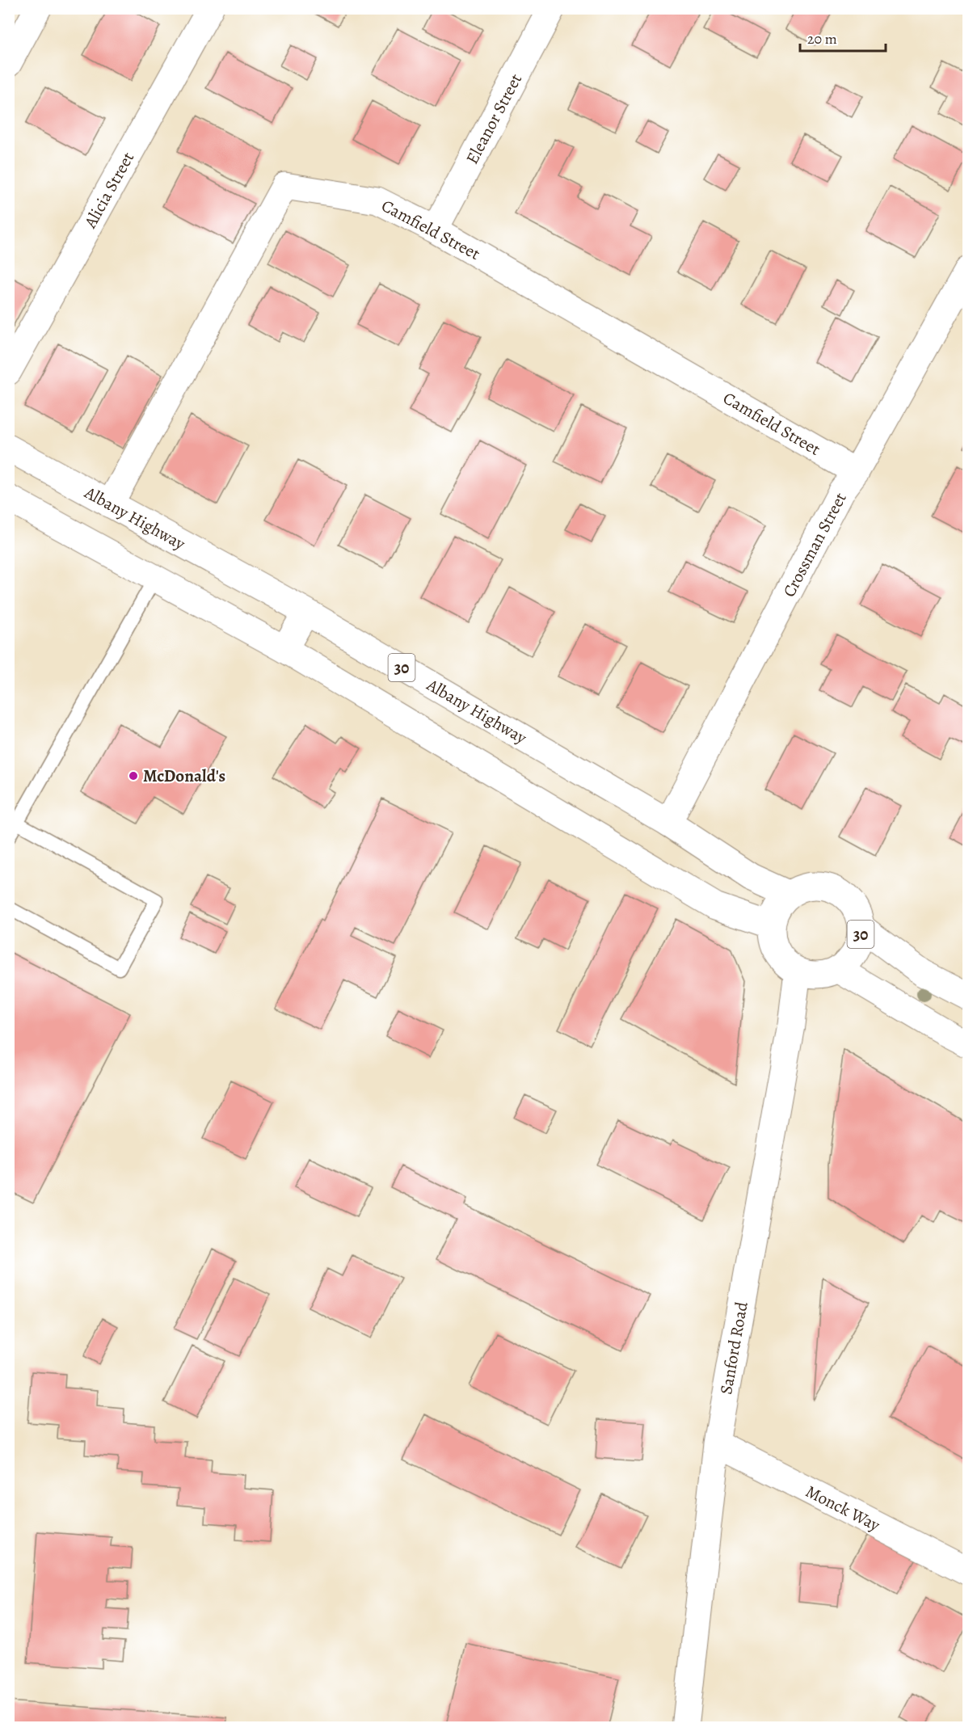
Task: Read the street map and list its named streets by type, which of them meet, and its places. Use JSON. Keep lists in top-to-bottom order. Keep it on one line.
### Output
{"streets":{"main road":["Eleanor Street","Alicia Street","Camfield Street","Albany Highway","Crossman Street","30","Sanford Road","Monck Way"]},"crossings":[["Eleanor Street","Camfield Street"],["Camfield Street","Albany Highway"],["Camfield Street","Crossman Street"],["Albany Highway","Crossman Street"],["Albany Highway","30"],["Albany Highway","Sanford Road"],["30","Sanford Road"],["Sanford Road","Monck Way"]],"places":["McDonald's"],"scale_bar":"20 m"}
